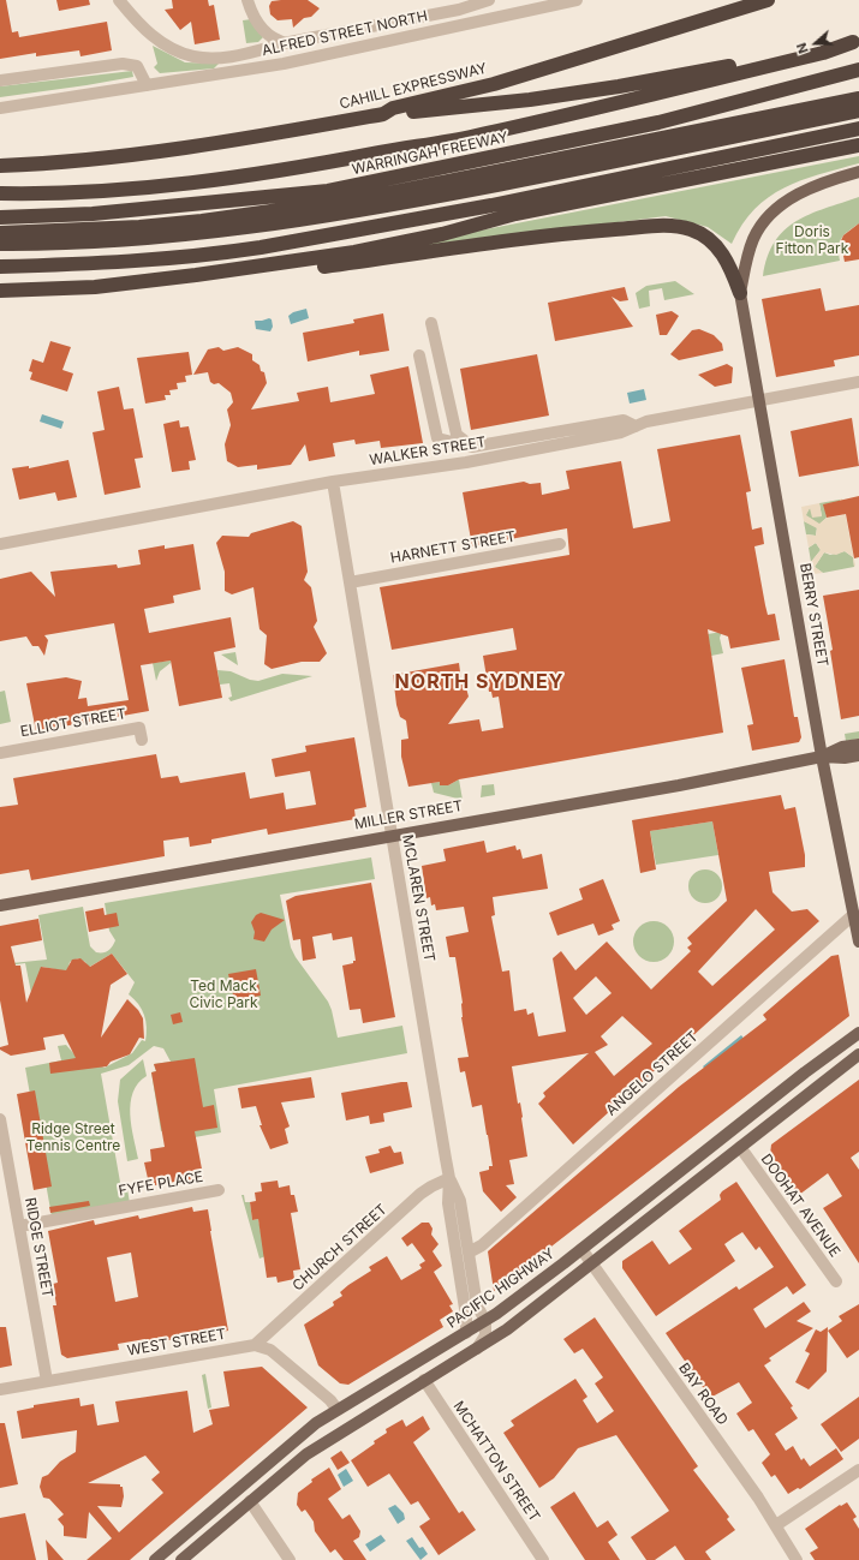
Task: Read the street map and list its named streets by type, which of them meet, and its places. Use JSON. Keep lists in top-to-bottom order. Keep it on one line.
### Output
{"streets":{"highway":["CAHILL EXPRESSWAY","WARRINGAH FREEWAY"],"main road":["BERRY STREET","MILLER STREET","PACIFIC HIGHWAY"],"street":["ALFRED STREET NORTH","WALKER STREET","HARNETT STREET","ELLIOT STREET","MCLAREN STREET","ANGELO STREET","FYFE PLACE","DOOHAT AVENUE","RIDGE STREET","CHURCH STREET","WEST STREET","BAY ROAD","MCHATTON STREET"]},"crossings":[["WALKER STREET","BERRY STREET"],["WALKER STREET","MCLAREN STREET"],["HARNETT STREET","MCLAREN STREET"],["BERRY STREET","MILLER STREET"],["BERRY STREET","ANGELO STREET"],["MILLER STREET","MCLAREN STREET"],["MCLAREN STREET","ANGELO STREET"],["MCLAREN STREET","CHURCH STREET"],["MCLAREN STREET","PACIFIC HIGHWAY"],["FYFE PLACE","RIDGE STREET"],["RIDGE STREET","WEST STREET"],["CHURCH STREET","WEST STREET"],["PACIFIC HIGHWAY","BAY ROAD"]],"districts":["NORTH SYDNEY"],"parks":["Doris Fitton Park","Ted Mack Civic Park","Ridge Street Tennis Centre"],"north":"left"}
